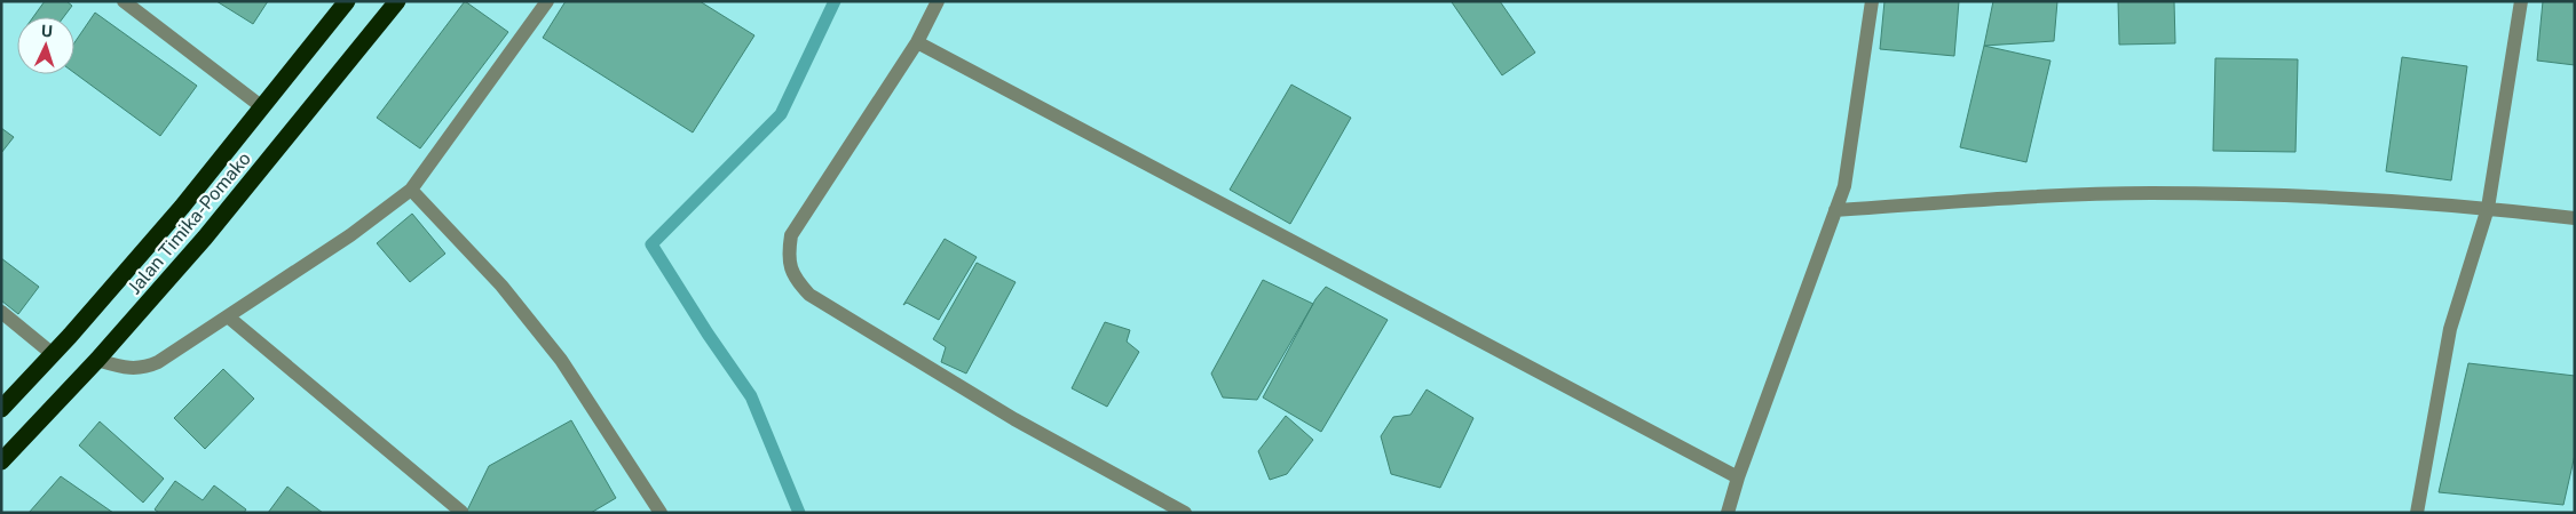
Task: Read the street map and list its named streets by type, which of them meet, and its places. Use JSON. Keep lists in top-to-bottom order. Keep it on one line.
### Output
{"streets":{"highway":["Jalan Timika-Pomako"]},"north":"top"}
